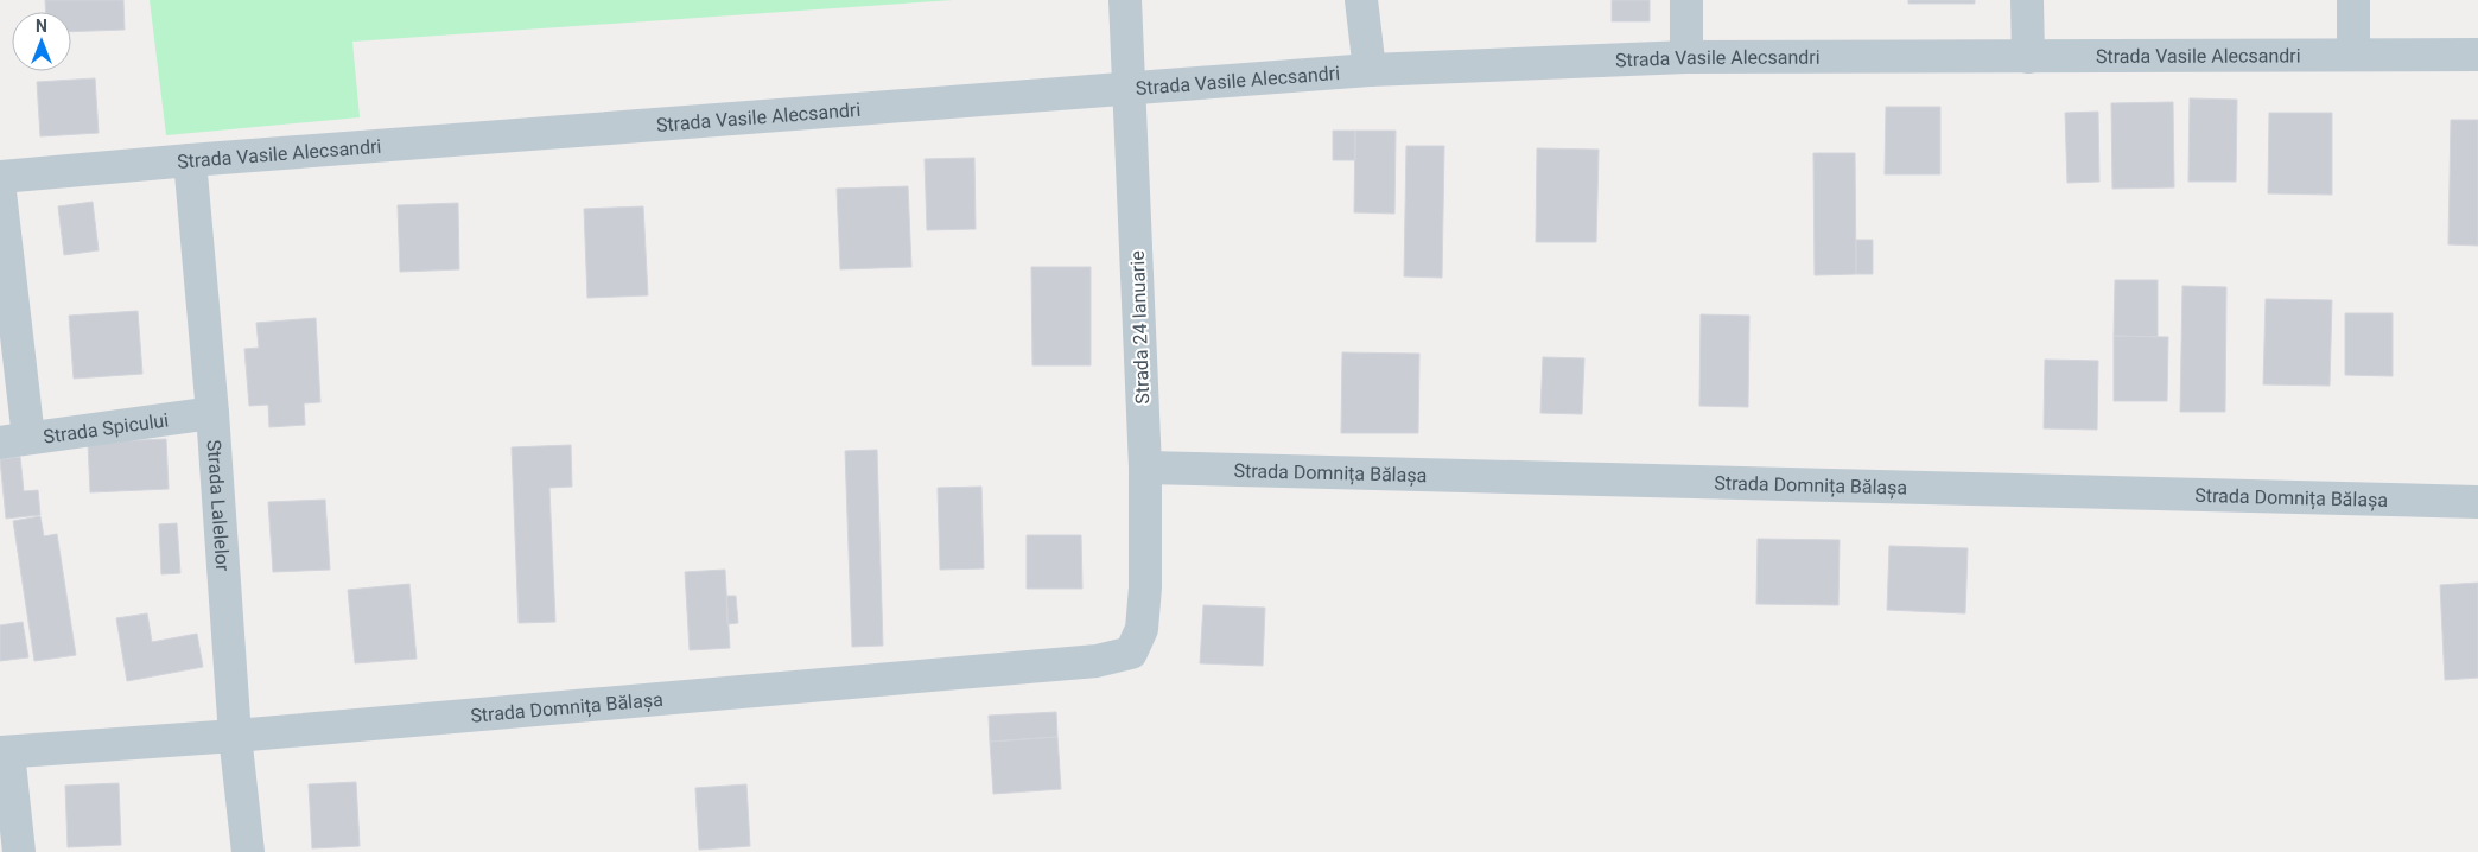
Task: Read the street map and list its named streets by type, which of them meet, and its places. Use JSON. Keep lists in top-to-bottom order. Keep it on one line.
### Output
{"streets":{"street":["Strada Vasile Alecsandri","Strada 24 Ianuarie","Strada Spicului","Strada Domnița Bălașa","Strada Lalelelor"]},"crossings":[["Strada Vasile Alecsandri","Strada 24 Ianuarie"],["Strada Vasile Alecsandri","Strada Lalelelor"],["Strada 24 Ianuarie","Strada Domnița Bălașa"],["Strada Spicului","Strada Lalelelor"],["Strada Domnița Bălașa","Strada Lalelelor"]],"north":"top"}
